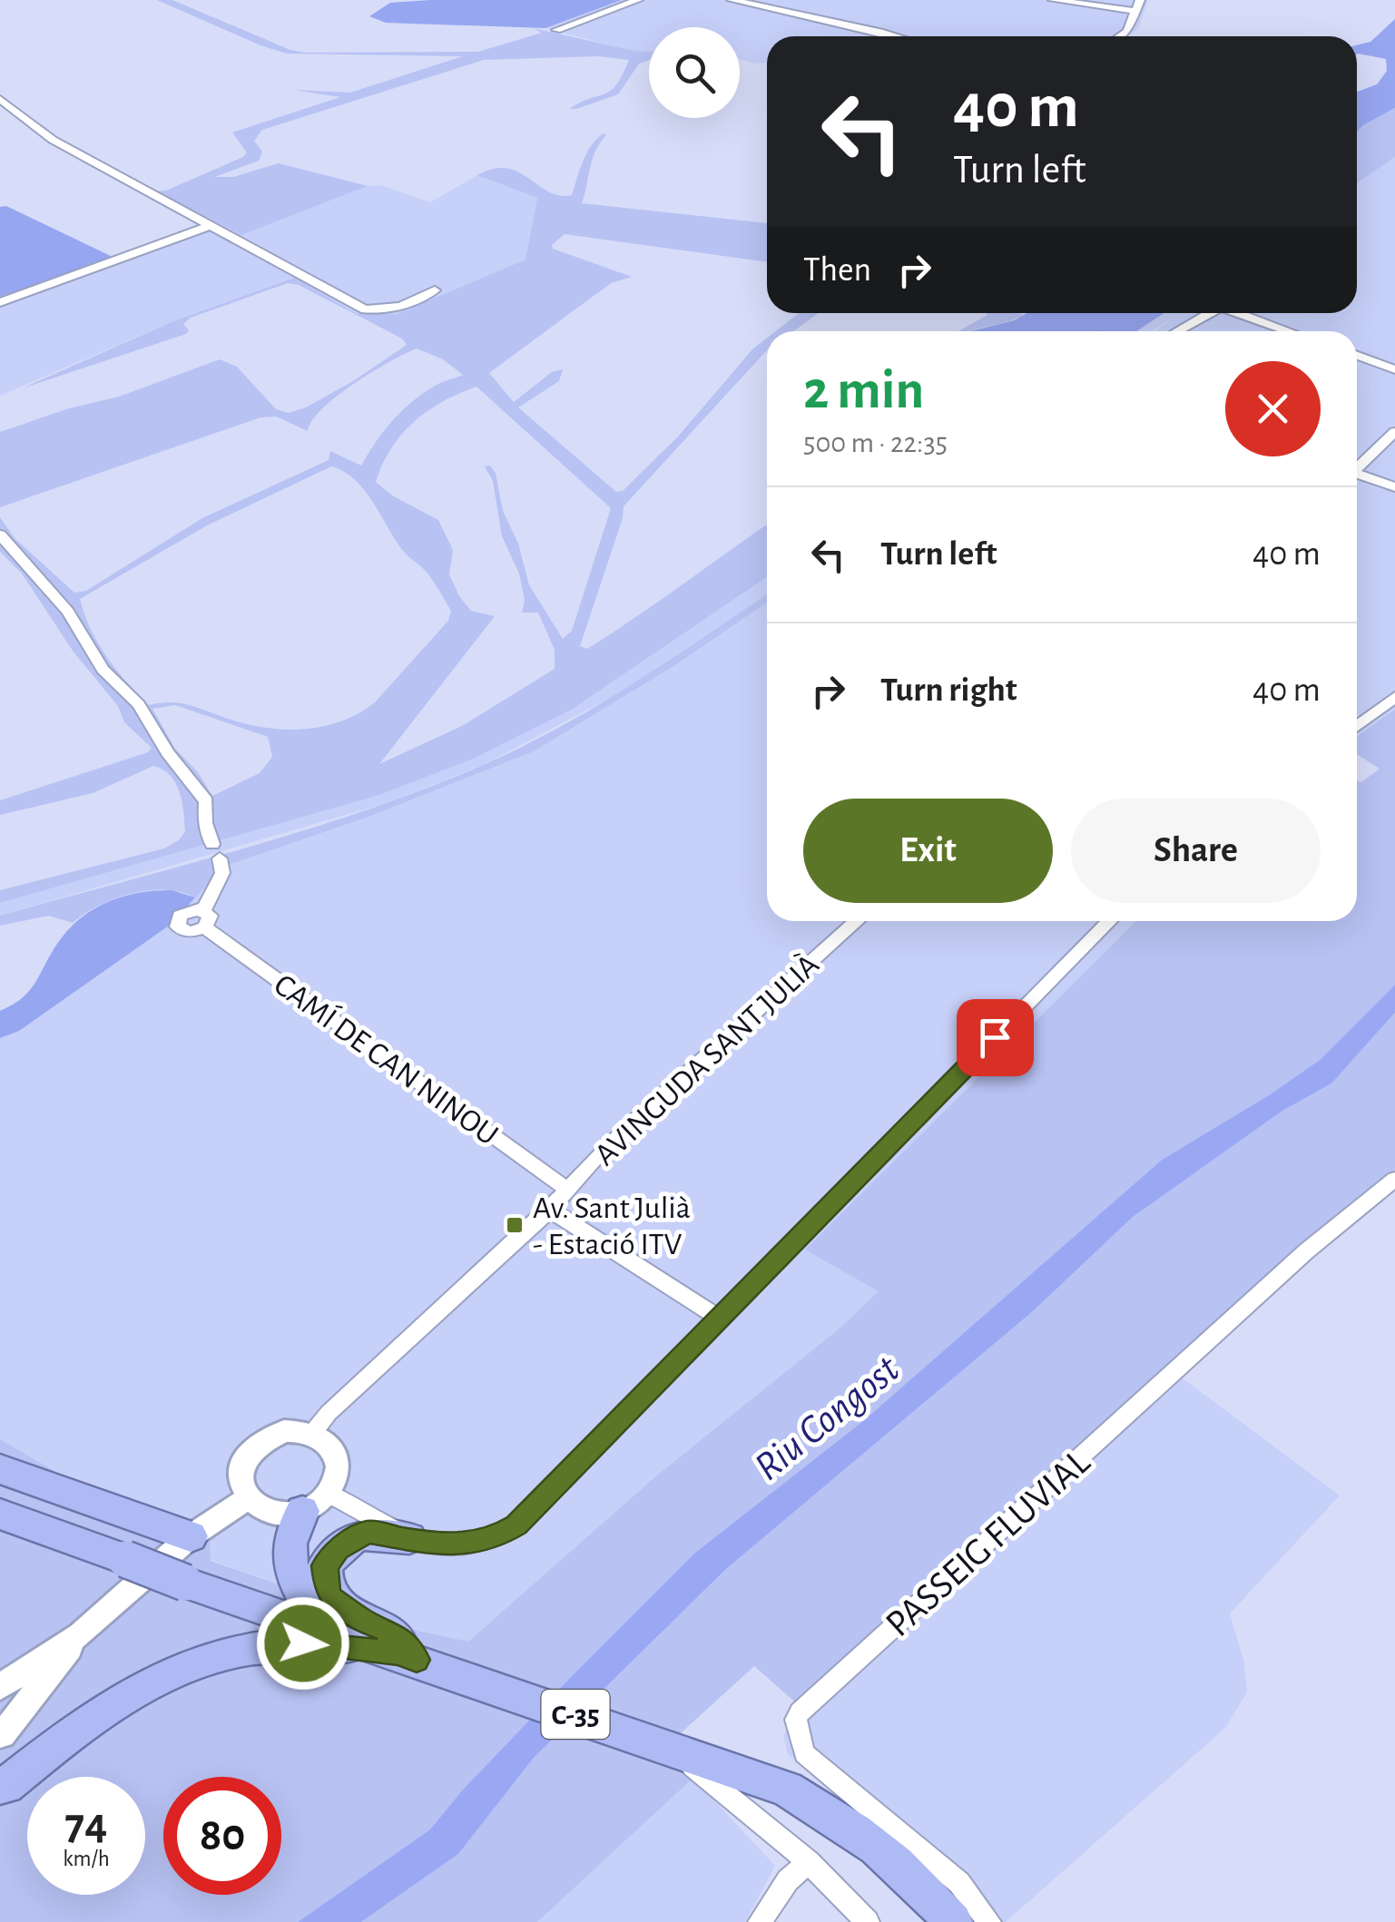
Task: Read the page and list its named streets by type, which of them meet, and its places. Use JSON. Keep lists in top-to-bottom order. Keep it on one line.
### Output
{"streets":{"highway":["C-35"],"street":["CAMÍ DE CAN NINOU","AVINGUDA SANT JULIÀ","PASSEIG FLUVIAL"]},"crossings":[["CAMÍ DE CAN NINOU","AVINGUDA SANT JULIÀ"]],"water":["Riu Congost"],"places":{"transit":["Av. Sant Julià - Estació ITV"]},"page":{"turn":["40 m","Turn left"],"then":"Then","heading":["2 min","500 m · 22:35"],"list":[{"name":"Turn left","value":"40 m"},{"name":"Turn right","value":"40 m"}],"buttons":["Exit","Share"],"speed":"74 km/h","limit":"80"}}
